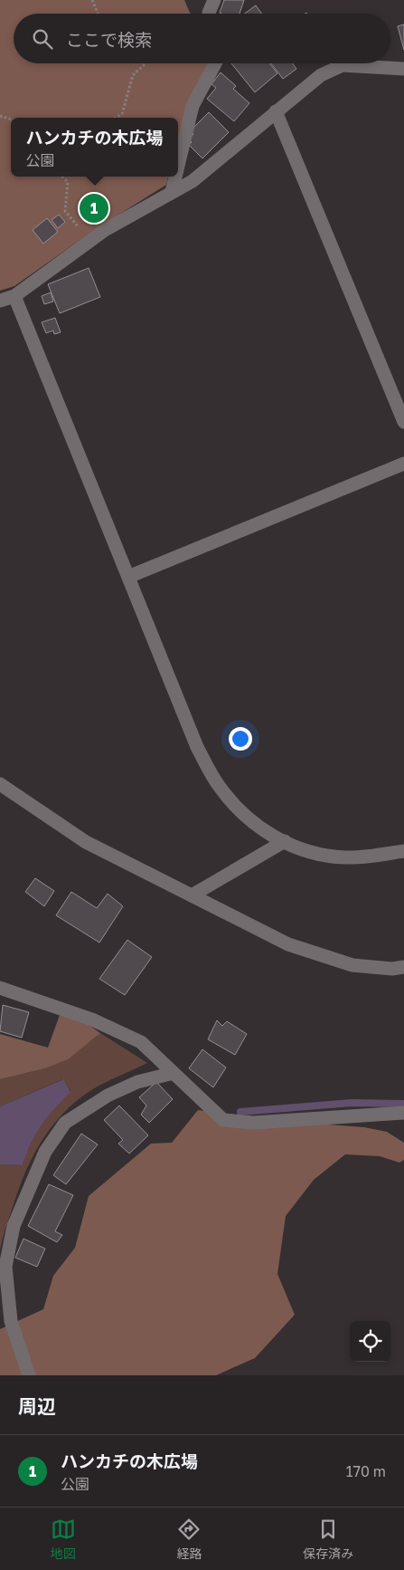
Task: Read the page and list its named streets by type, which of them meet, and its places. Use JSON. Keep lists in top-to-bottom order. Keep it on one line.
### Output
{"page":{"search":"ここで検索","popup":["ハンカチの木広場","公園"],"pins":"1","heading":"周辺","list":[{"mark":"1","name":"ハンカチの木広場","note":"公園","value":"170 m"}],"nav":["地図","経路","保存済み"]}}
